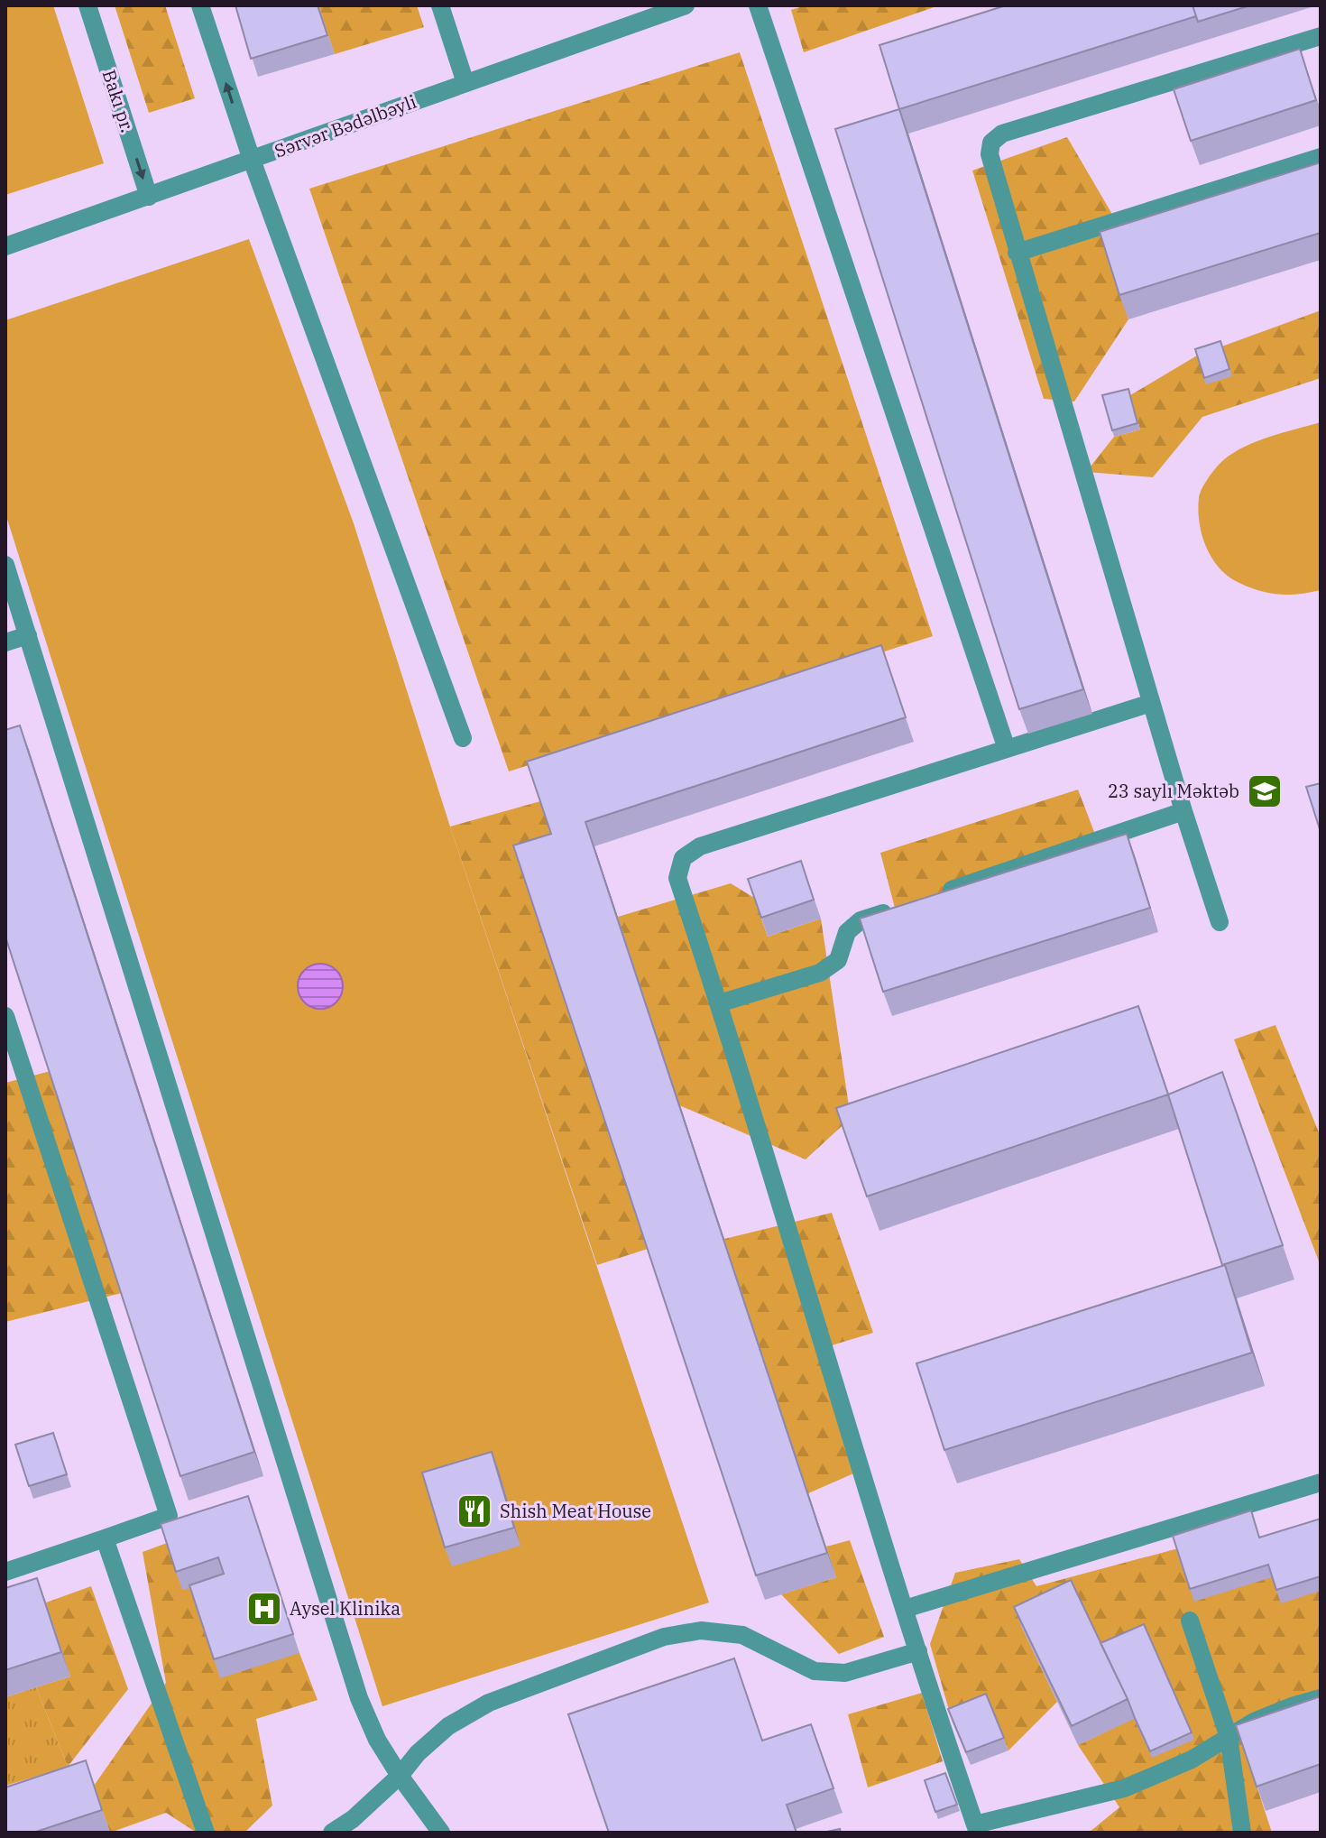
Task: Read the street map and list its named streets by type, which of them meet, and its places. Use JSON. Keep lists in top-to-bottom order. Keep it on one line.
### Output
{"streets":{"street":["Bakı pr.","Sərvər Bədəlbəyli"]},"crossings":[["Bakı pr.","Sərvər Bədəlbəyli"]],"places":{"school or university":["23 saylı Məktəb"],"restaurant":["Shish Meat House"],"hospital":["Aysel Klinika"]}}
